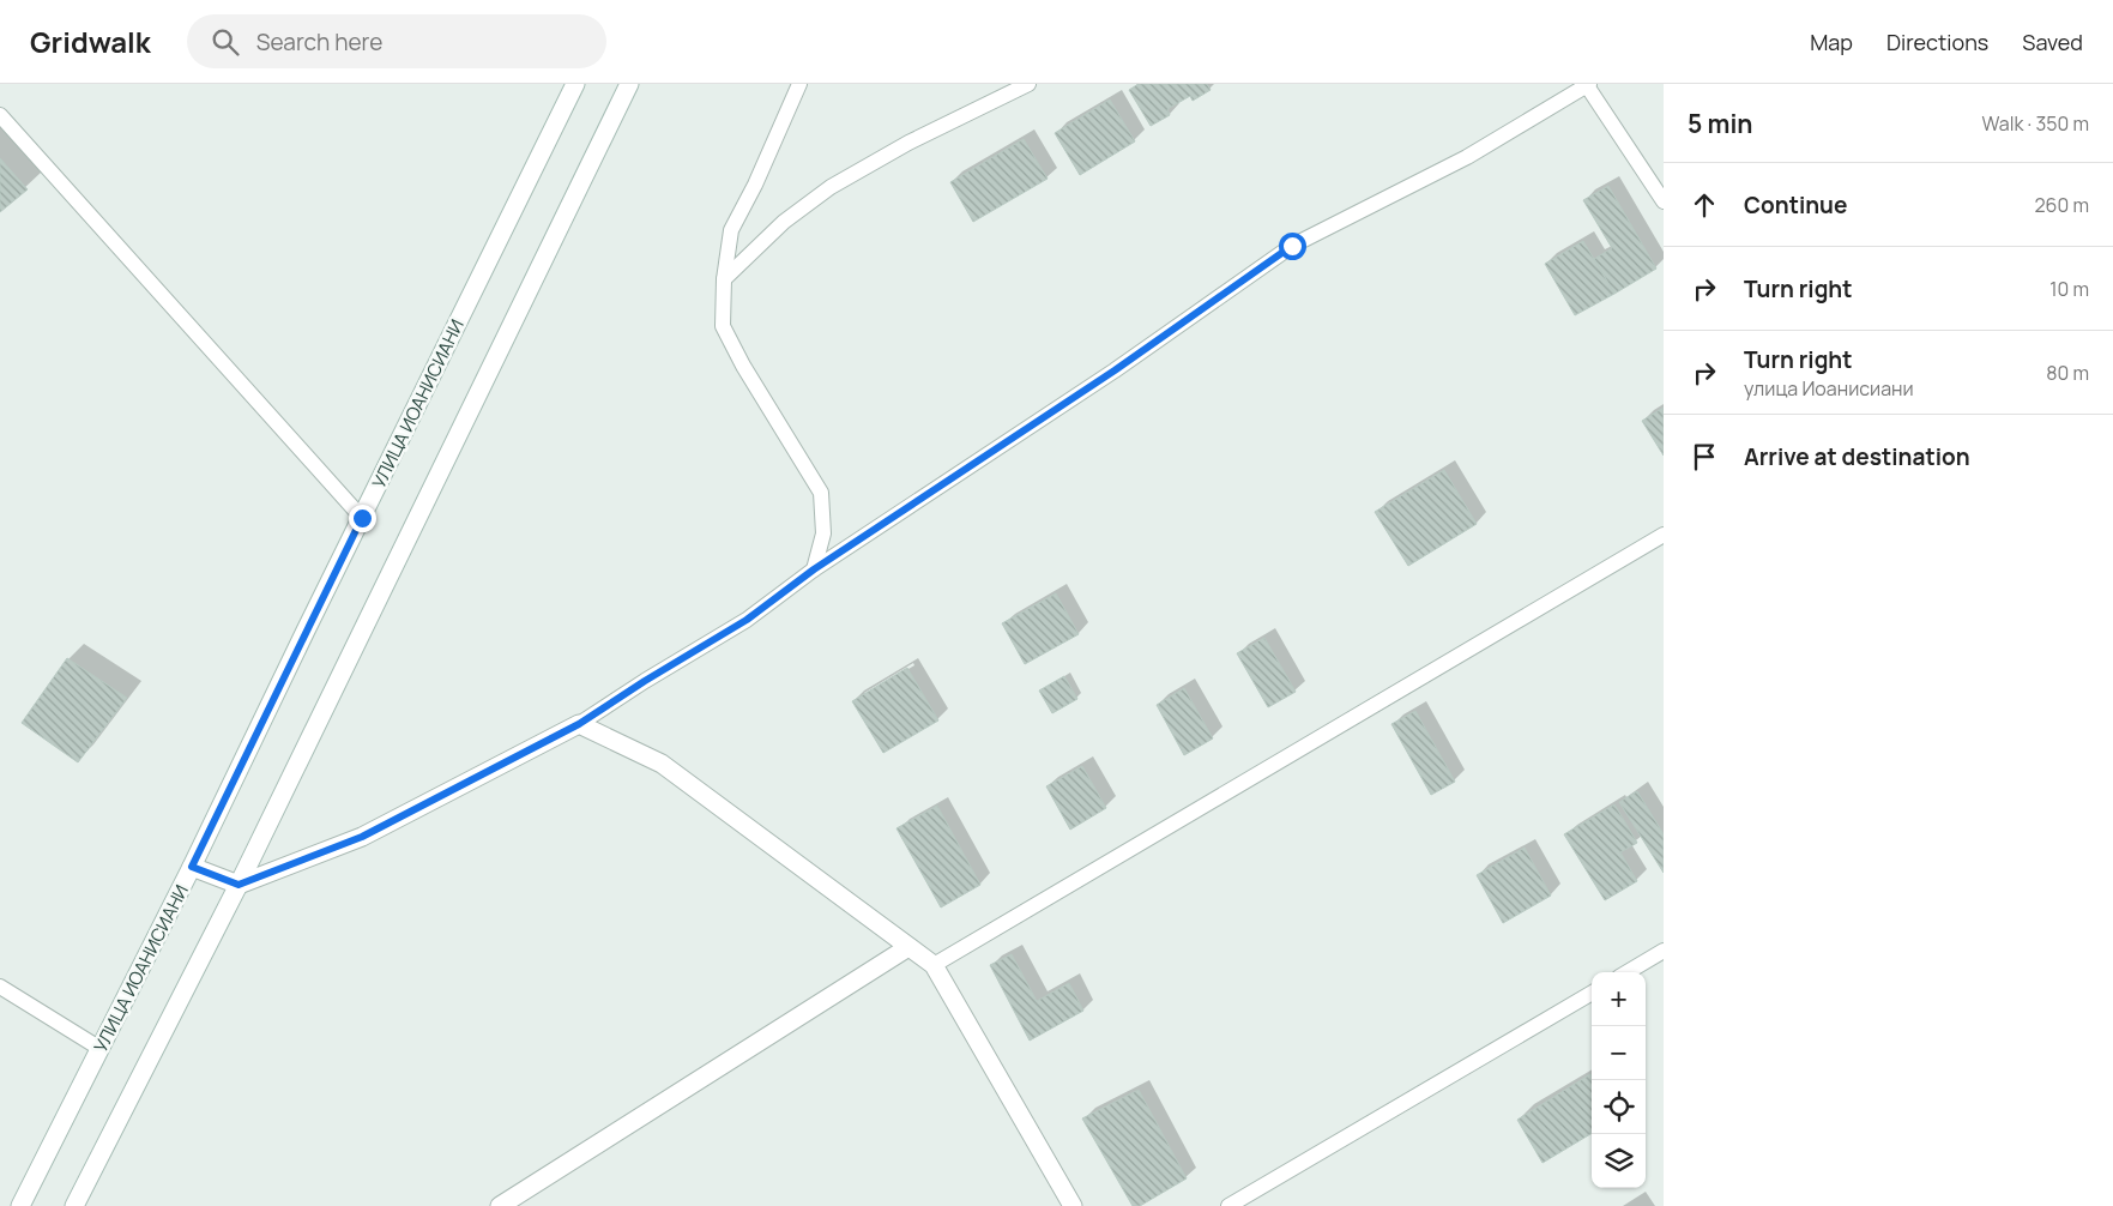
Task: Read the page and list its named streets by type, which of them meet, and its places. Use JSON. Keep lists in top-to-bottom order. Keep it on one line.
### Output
{"streets":{"main road":["УЛИЦА ИОАНИСИАНИ"]},"page":{"header":"Gridwalk","search":"Search here","nav":["Map","Directions","Saved"],"heading":["5 min","Walk · 350 m"],"list":[["Continue","260 m"],["Turn right","10 m"],["Turn right","улица Иоанисиани","80 m"],"Arrive at destination"],"map_buttons":["+","−"]}}
